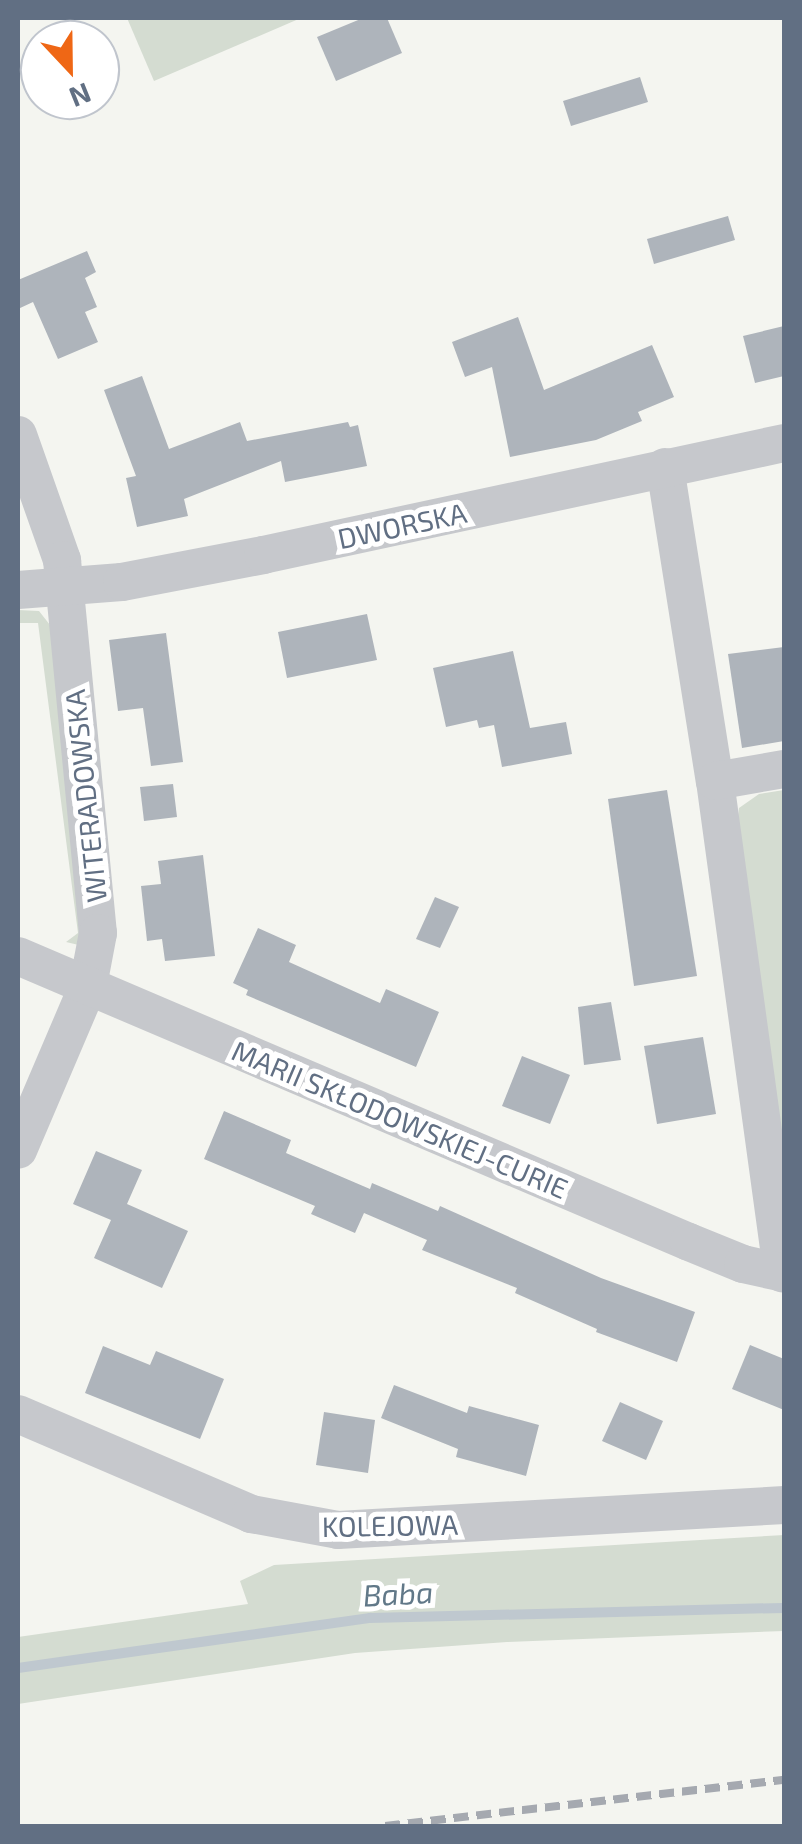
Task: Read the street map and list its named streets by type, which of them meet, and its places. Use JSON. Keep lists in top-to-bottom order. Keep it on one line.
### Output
{"streets":{"street":["DWORSKA","WITERADOWSKA","MARII SKŁODOWSKIEJ-CURIE","KOLEJOWA"]},"crossings":[["DWORSKA","WITERADOWSKA"],["WITERADOWSKA","MARII SKŁODOWSKIEJ-CURIE"]],"water":["Baba"],"north":"bottom"}
